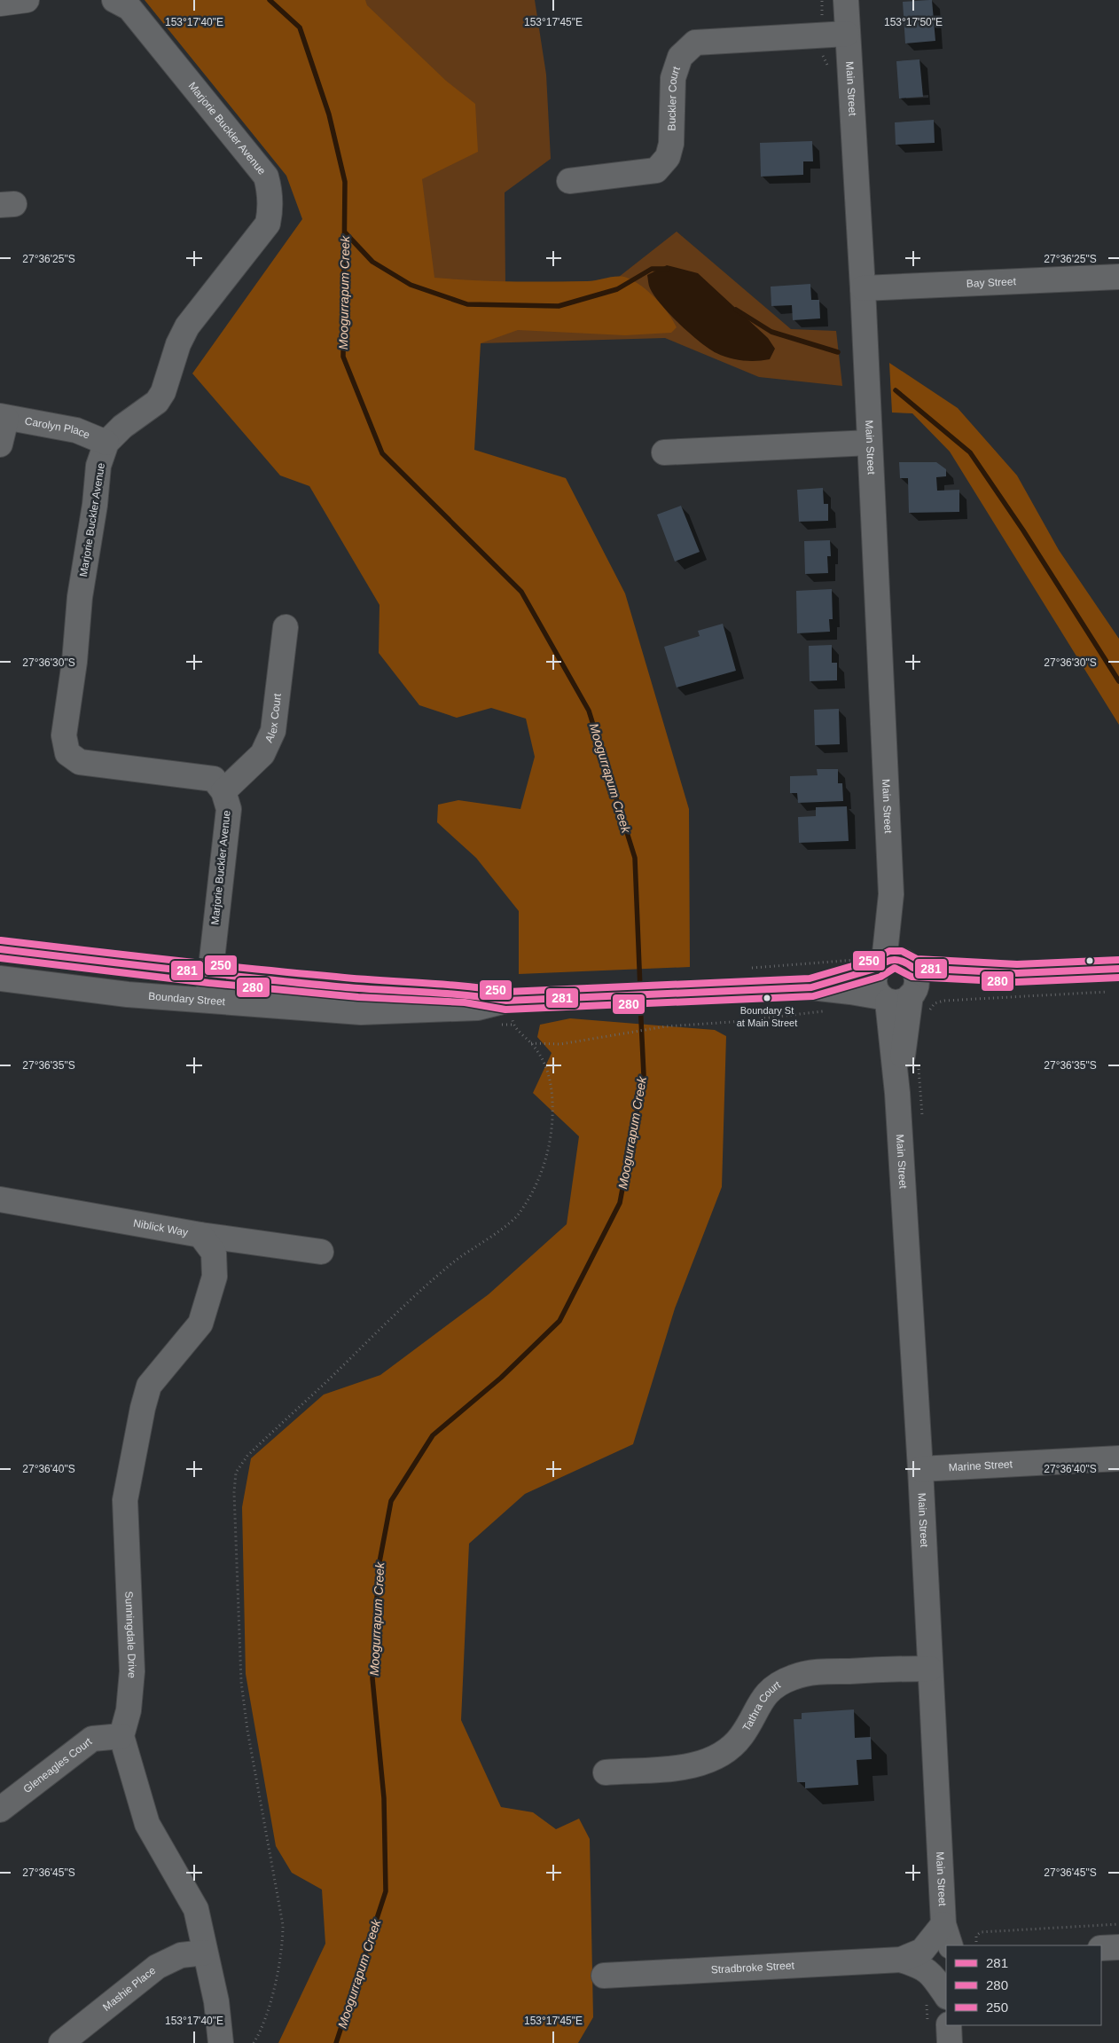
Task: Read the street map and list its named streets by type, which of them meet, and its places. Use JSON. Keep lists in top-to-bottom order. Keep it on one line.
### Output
{"streets":{"street":["Main Street","Buckler Court","Marjorie Buckler Avenue","Bay Street","Carolyn Place","Alex Court","Boundary Street","Niblick Way","Marine Street","Sunningdale Drive","Tathra Court","Gleneagles Court","Stradbroke Street","Mashie Place"]},"crossings":[["Main Street","Buckler Court"],["Main Street","Bay Street"],["Main Street","Boundary Street"],["Main Street","Marine Street"],["Main Street","Tathra Court"],["Main Street","Stradbroke Street"],["Marjorie Buckler Avenue","Carolyn Place"],["Marjorie Buckler Avenue","Alex Court"],["Marjorie Buckler Avenue","Boundary Street"],["Niblick Way","Sunningdale Drive"],["Sunningdale Drive","Gleneagles Court"]],"water":["Moogurrapum Creek"],"places":["Boundary St at Main Street"],"lines":["transit line 250","transit line 281","transit line 280"],"legend":["281","280","250"],"coordinates":["153°17'40\"E","153°17'45\"E","153°17'50\"E","27°36'25\"S","27°36'30\"S","27°36'35\"S","27°36'40\"S","27°36'45\"S"]}
